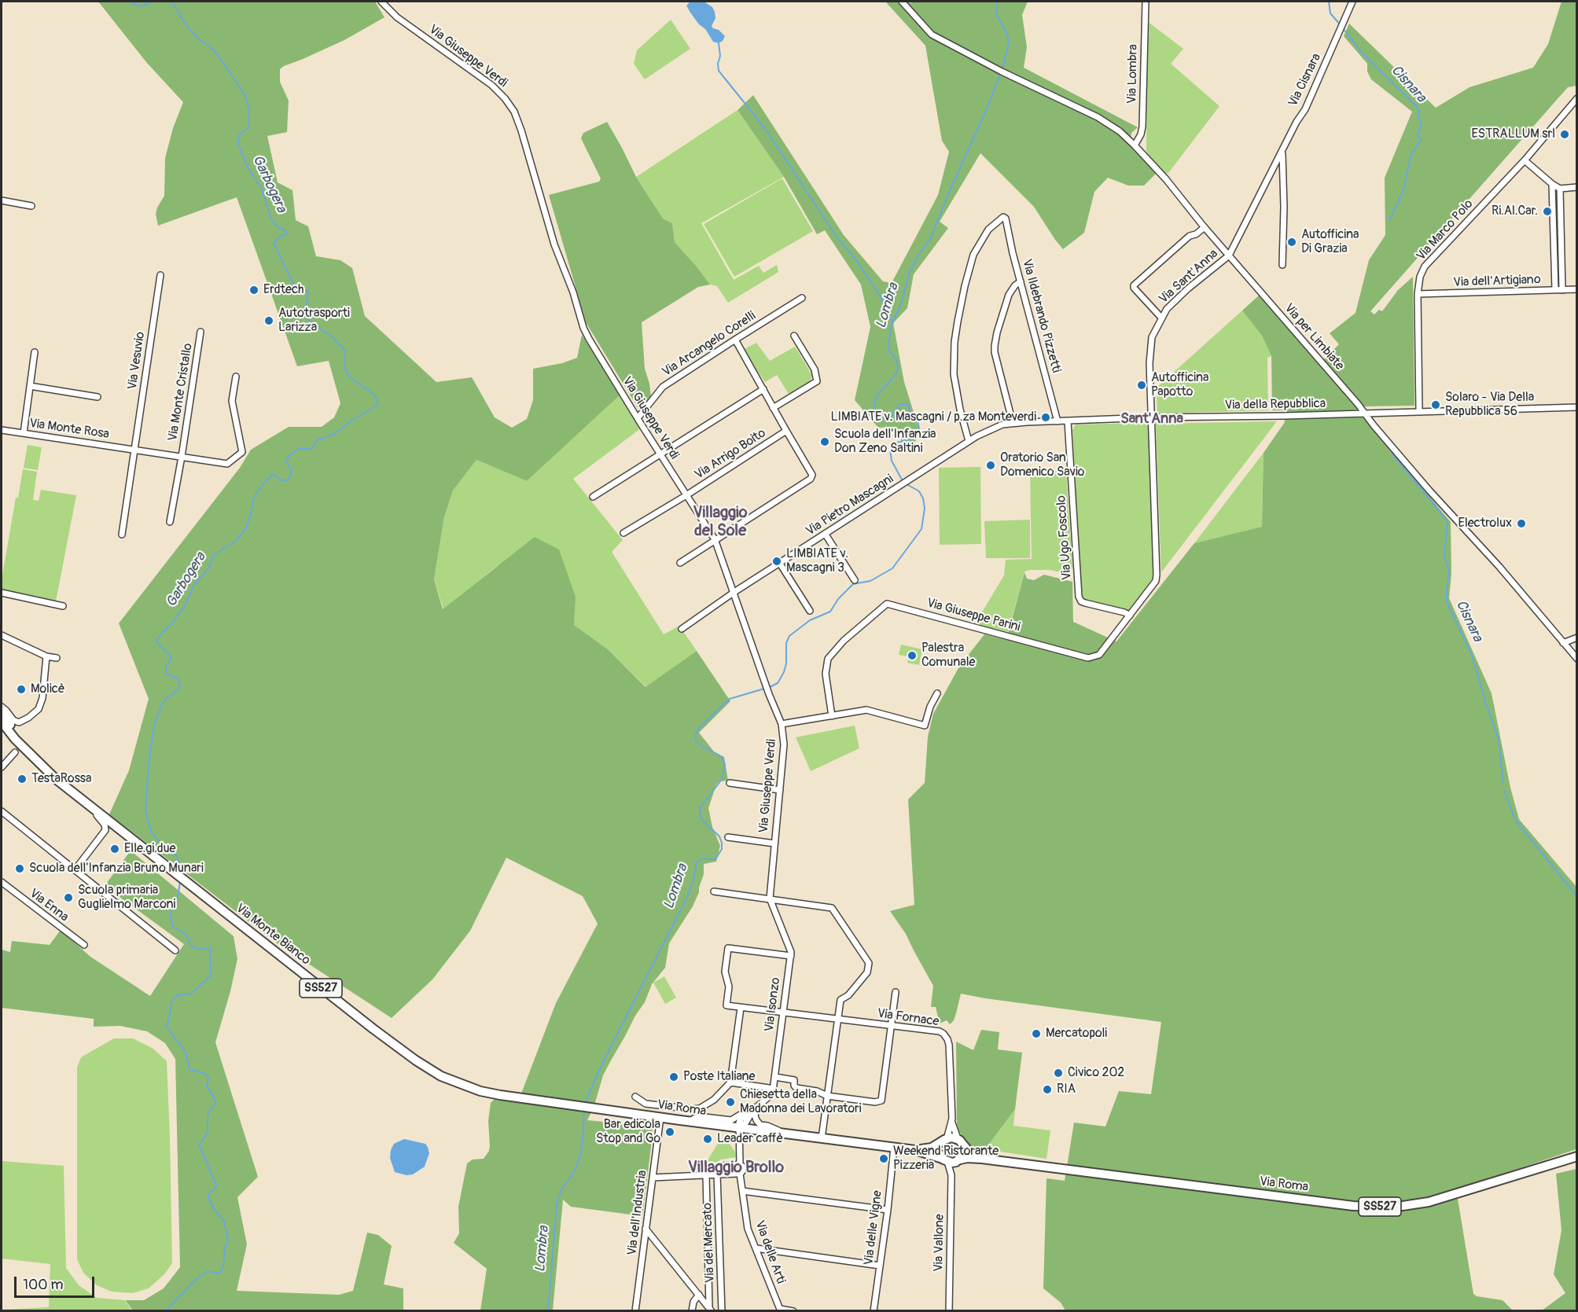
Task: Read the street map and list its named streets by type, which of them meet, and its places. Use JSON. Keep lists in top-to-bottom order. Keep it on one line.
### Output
{"streets":{"main road":["Via Monte Bianco","SS527","Via Roma"],"street":["Via Giuseppe Verdi","Via Lombra","Via Cisnara","Via Marco Polo","Via Sant'Anna","Via dell'Artigiano","Via Ildebrando Pizzetti","Via per Limbiate","Via Arcangelo Corelli","Via Vesuvio","Via Monte Cristallo","Via della Repubblica","Via Monte Rosa","Via Arrigo Boito","Via Pietro Mascagni","Via Ugo Foscolo","Via Giuseppe Parini","Via Enna","Via Isonzo","Via Fornace","Via dell'Industria","Via delle Vigne","Via del Mercato","Via Vallone","Via delle Arti"]},"crossings":[["Via Giuseppe Verdi","Via Arcangelo Corelli"],["Via Giuseppe Verdi","Via Arrigo Boito"],["Via Giuseppe Verdi","Via Pietro Mascagni"],["Via Giuseppe Verdi","Via Isonzo"],["Via Lombra","Via per Limbiate"],["Via Cisnara","Via Sant'Anna"],["Via Marco Polo","Via dell'Artigiano"],["Via Marco Polo","Via della Repubblica"],["Via Sant'Anna","Via per Limbiate"],["Via Sant'Anna","Via della Repubblica"],["Via Sant'Anna","Via Giuseppe Parini"],["Via Ildebrando Pizzetti","Via della Repubblica"],["Via Ildebrando Pizzetti","Via Pietro Mascagni"],["Via per Limbiate","Via della Repubblica"],["Via Vesuvio","Via Monte Rosa"],["Via Monte Cristallo","Via Monte Rosa"],["Via della Repubblica","Via Pietro Mascagni"],["Via della Repubblica","Via Ugo Foscolo"],["Via Ugo Foscolo","Via Giuseppe Parini"],["Via Monte Bianco","Via Roma"],["SS527","Via Fornace"],["SS527","Via Roma"],["SS527","Via Vallone"],["Via Isonzo","Via Fornace"],["Via Fornace","Via Roma"],["Via Fornace","Via Vallone"],["Via Roma","Via dell'Industria"],["Via Roma","Via delle Vigne"],["Via Roma","Via Vallone"]],"districts":["Sant'Anna","Villaggio del Sole","Villaggio Brollo"],"water":["Cisnara","Garbogera","Lombra"],"places":["ESTRALLUM srl","Ri.Al.Car.","Autofficina Di Grazia","Erdtech","Autotrasporti Larizza","Autofficina Papotto","Solaro - Via Della Repubblica 56","LIMBIATE v. Mascagni / p.za Monteverdi","Scuola dell'Infanzia Don Zeno Saltini","Oratorio San Domenico Savio","Electrolux","LIMBIATE v. Mascagni 3","Palestra Comunale","Molicè","TestaRossa","Elle.gi.due","Scuola dell'Infanzia Bruno Munari","Scuola primaria Guglielmo Marconi","Mercatopoli","Civico 202","Poste Italiane","RIA","Chiesetta della Madonna dei Lavoratori","Bar edicola Stop and Go","Leader caffè","Weekend Ristorante Pizzeria"],"scale_bar":"100 m"}
